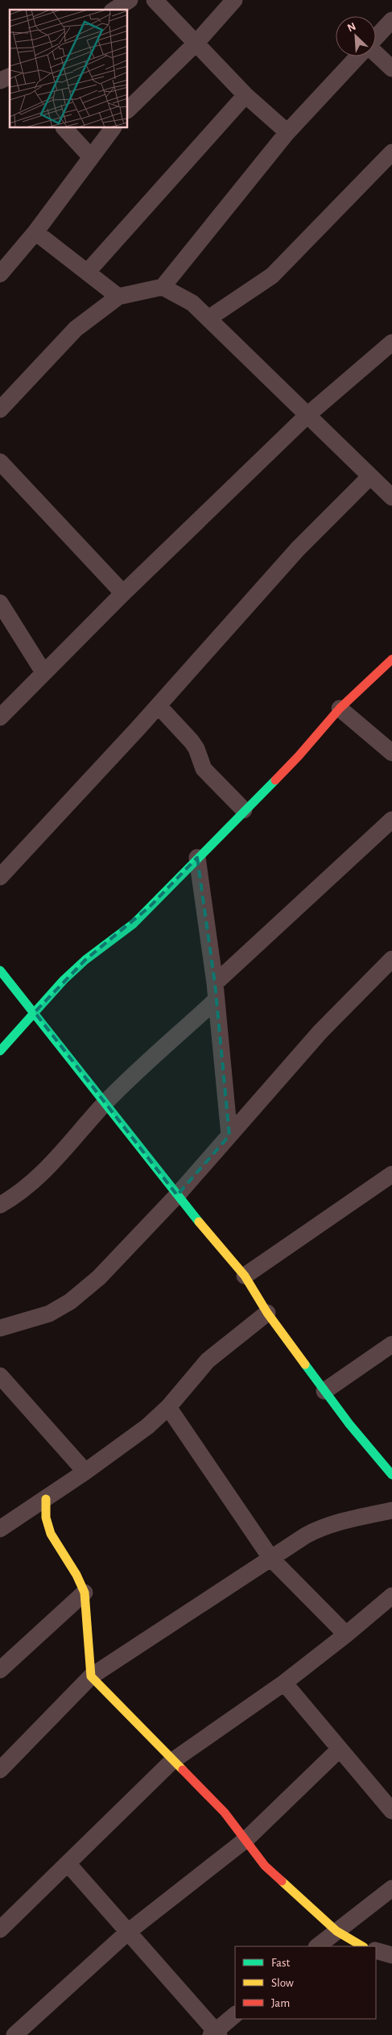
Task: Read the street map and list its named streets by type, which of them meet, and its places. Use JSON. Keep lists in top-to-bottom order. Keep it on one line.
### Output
{"legend":["Fast","Slow","Jam"],"north":"top left"}
